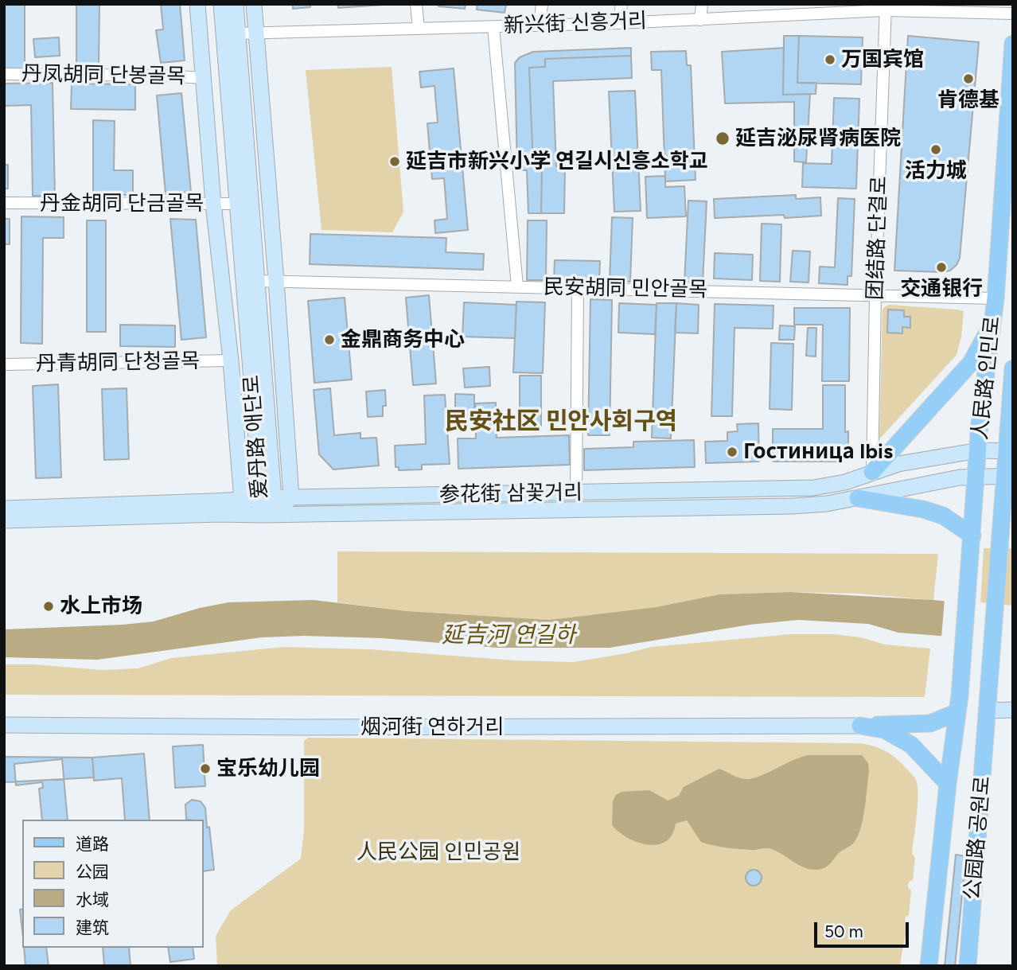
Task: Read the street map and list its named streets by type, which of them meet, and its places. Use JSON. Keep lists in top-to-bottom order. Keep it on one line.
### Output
{"streets":{"main road":["人民路 인민로","爱丹路 애단로","参花街 삼꽃거리","烟河街 연하거리","公园路 공원로"],"street":["新兴街 신흥거리","丹凤胡同 단봉골목","丹金胡同 단금골목","团结路 단결로","民安胡同 민안골목","丹青胡同 단청골목"]},"crossings":[["新兴街 신흥거리","团结路 단결로"],["新兴街 신흥거리","爱丹路 애단로"],["丹凤胡同 단봉골목","爱丹路 애단로"],["丹金胡同 단금골목","爱丹路 애단로"],["团结路 단결로","民安胡同 민안골목"],["团结路 단결로","参花街 삼꽃거리"],["民安胡同 민안골목","人民路 인민로"],["民安胡同 민안골목","爱丹路 애단로"],["丹青胡同 단청골목","爱丹路 애단로"],["人民路 인민로","参花街 삼꽃거리"],["人民路 인민로","公园路 공원로"],["爱丹路 애단로","参花街 삼꽃거리"]],"districts":["民安社区 민안사회구역"],"water":["延吉河 연길하"],"parks":["人民公园 인민공원"],"places":["万国宾馆","肯德基","延吉泌尿肾病医院","活力城","延吉市新兴小学 연길시신흥소학교","交通银行","金鼎商务中心","Гостиница Ibis","水上市场","宝乐幼儿园"],"legend":["道路","公园","水域","建筑"],"scale_bar":"50 m"}
